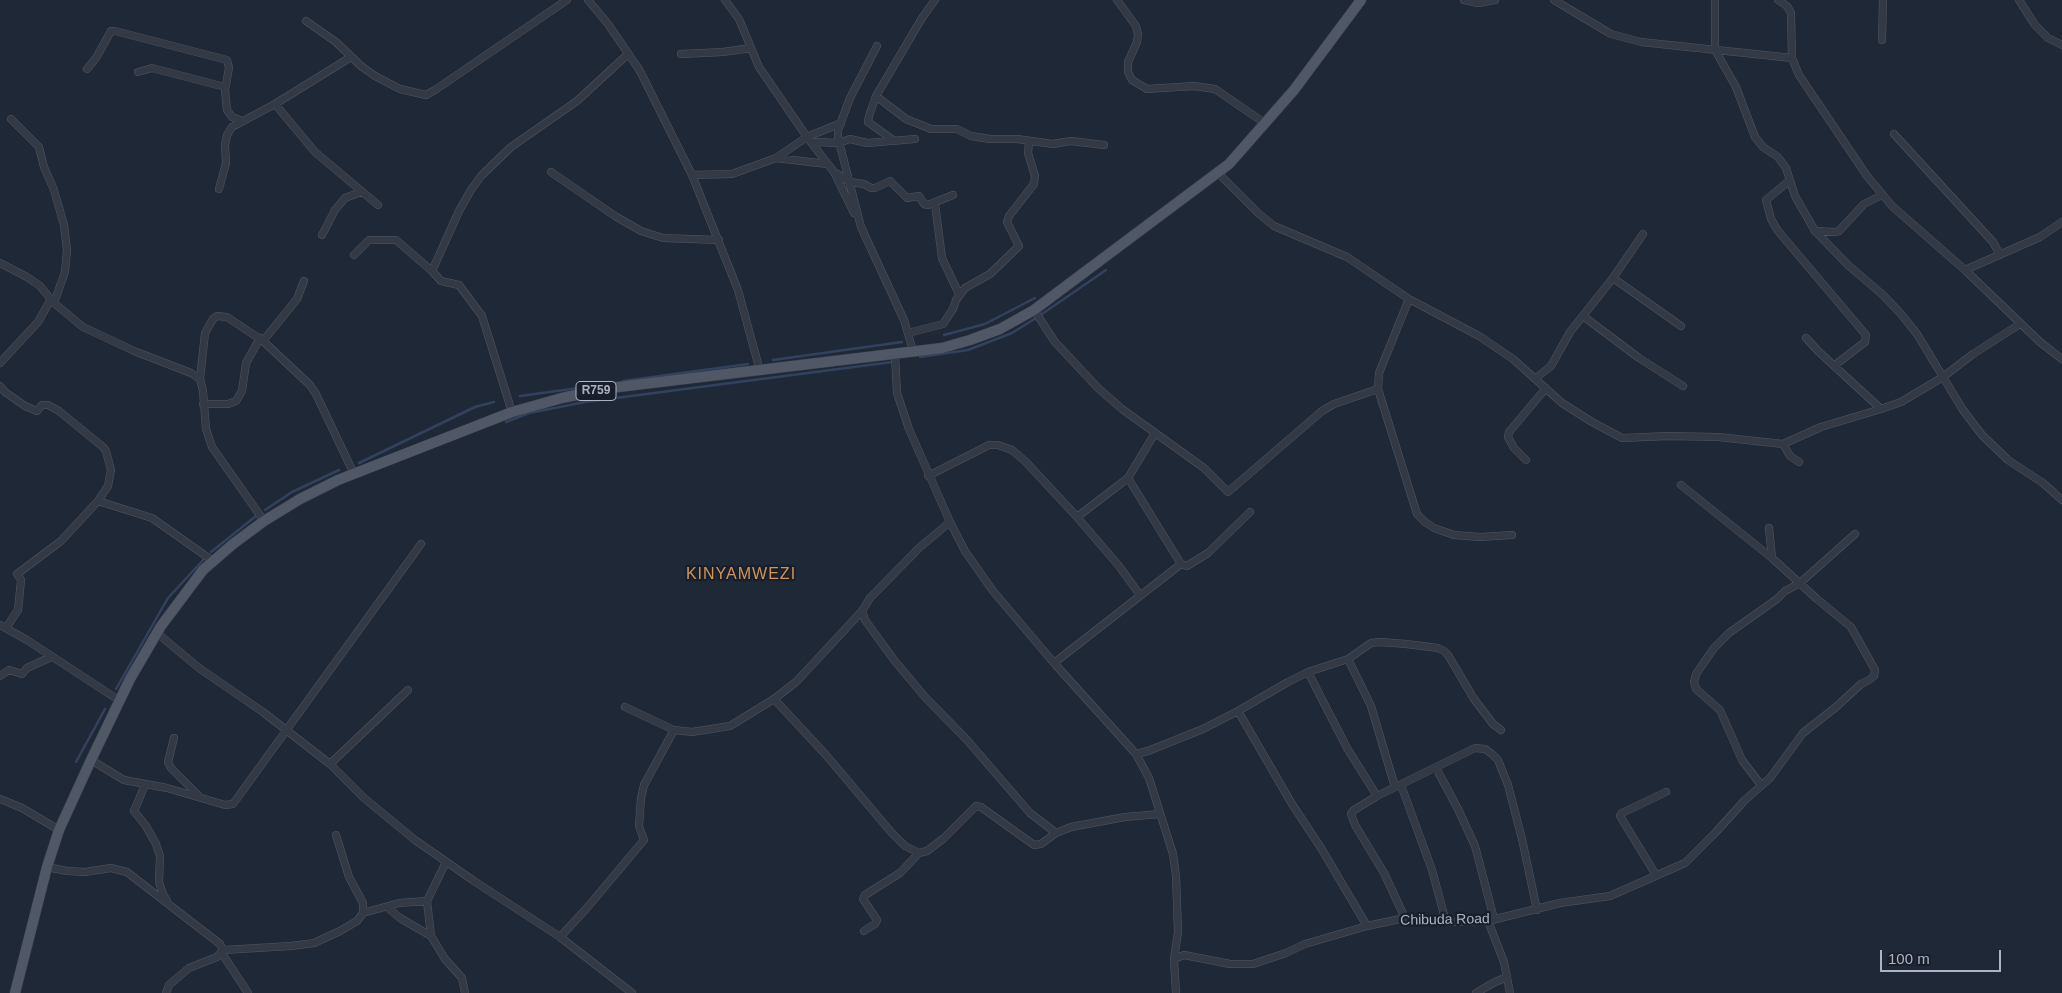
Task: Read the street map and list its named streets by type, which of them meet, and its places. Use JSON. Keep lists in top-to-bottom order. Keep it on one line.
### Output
{"streets":{"main road":["R759"],"street":["Chibuda Road"]},"districts":["KINYAMWEZI"],"scale_bar":"100 m"}
